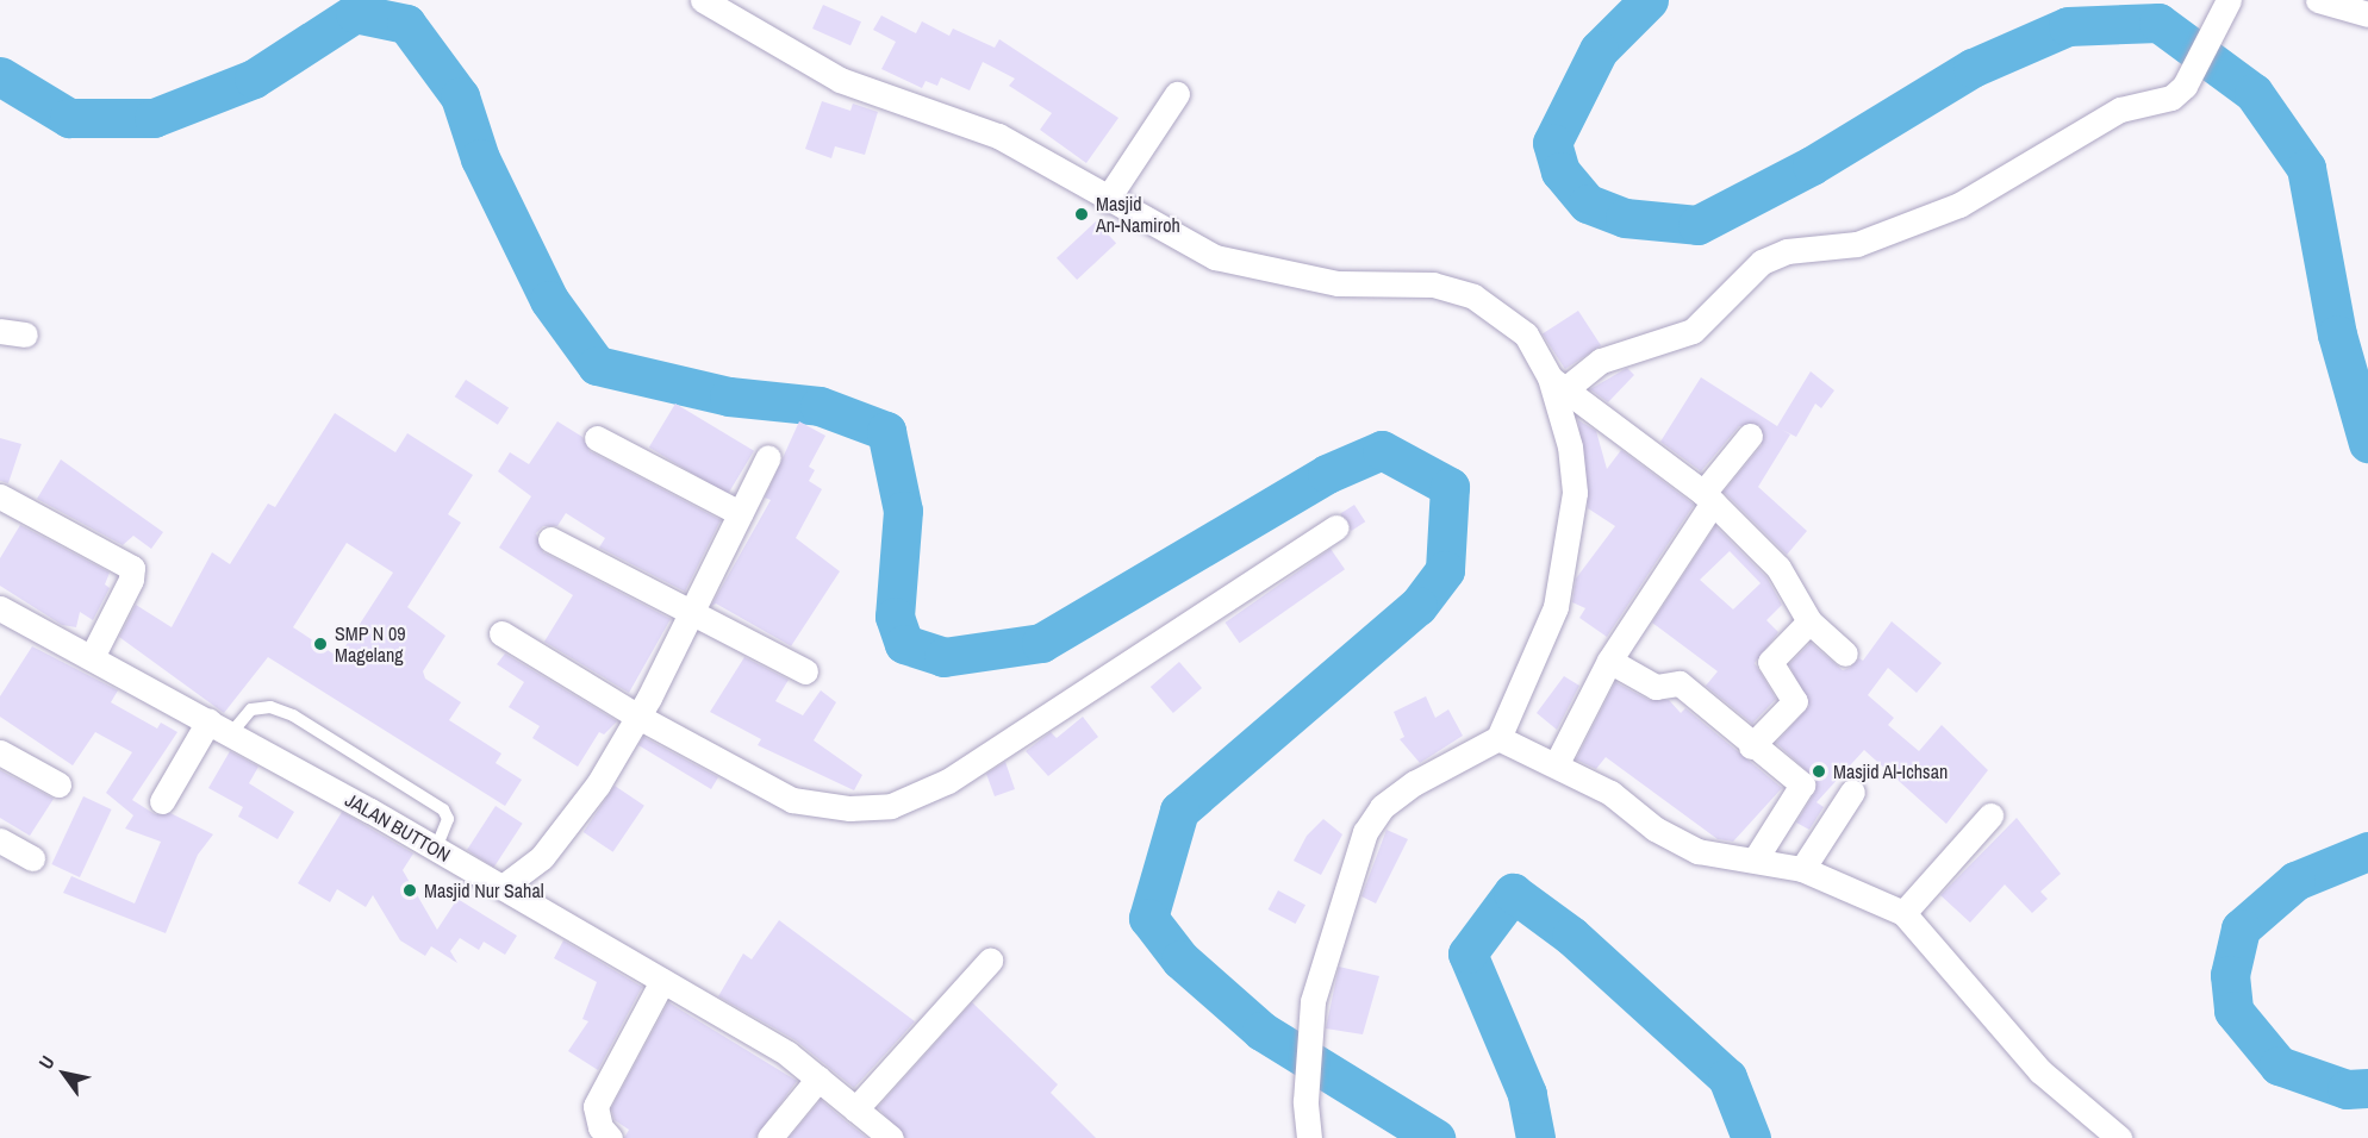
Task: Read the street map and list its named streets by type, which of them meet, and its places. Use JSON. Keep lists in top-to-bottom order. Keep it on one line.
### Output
{"streets":{"street":["JALAN BUTTON"]},"places":["Masjid An-Namiroh","SMP N 09 Magelang","Masjid Al-Ichsan","Masjid Nur Sahal"],"north":"top left"}
